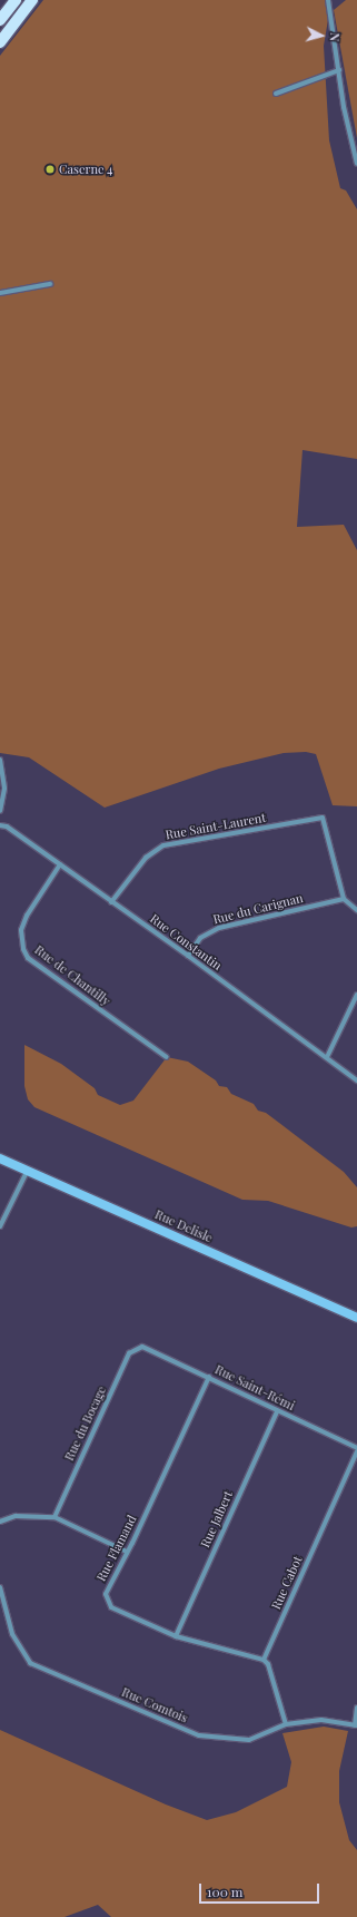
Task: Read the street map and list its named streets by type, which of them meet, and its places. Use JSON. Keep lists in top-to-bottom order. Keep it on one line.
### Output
{"streets":{"street":["Rue Saint-Laurent","Rue du Carignan","Rue Constantin","Rue de Chantilly","Rue Delisle","Rue Saint-Rémi","Rue du Bocage","Rue Jalbert","Rue Flamand","Rue Cabot","Rue Comtois"]},"crossings":[["Rue Saint-Laurent","Rue du Carignan"],["Rue Saint-Laurent","Rue Constantin"],["Rue du Carignan","Rue Constantin"],["Rue Constantin","Rue de Chantilly"],["Rue Saint-Rémi","Rue du Bocage"],["Rue Saint-Rémi","Rue Jalbert"],["Rue Saint-Rémi","Rue Flamand"],["Rue Jalbert","Rue Flamand"],["Rue Flamand","Rue Cabot"]],"places":["Caserne 4"],"scale_bar":"100 m","north":"right"}
